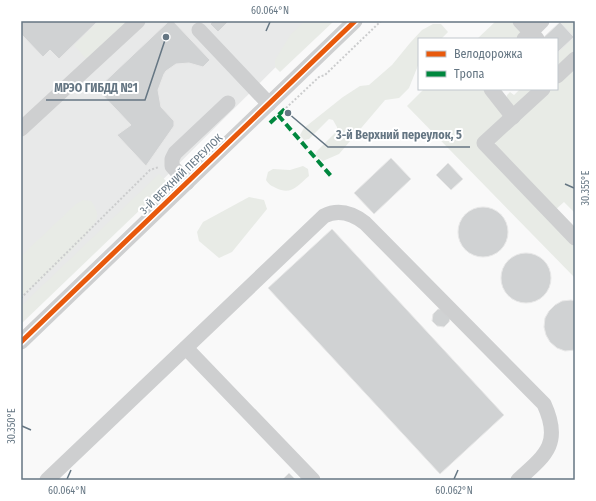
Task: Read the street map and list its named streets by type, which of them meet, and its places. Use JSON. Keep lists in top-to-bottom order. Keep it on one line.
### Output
{"streets":{"street":["3-Й ВЕРХНИЙ ПЕРЕУЛОК"]},"places":["МРЭО ГИБДД №1","3-й Верхний переулок, 5"],"legend":["Велодорожка","Тропа"],"coordinates":["60.064°N","30.355°E","30.350°E","60.062°N"]}
